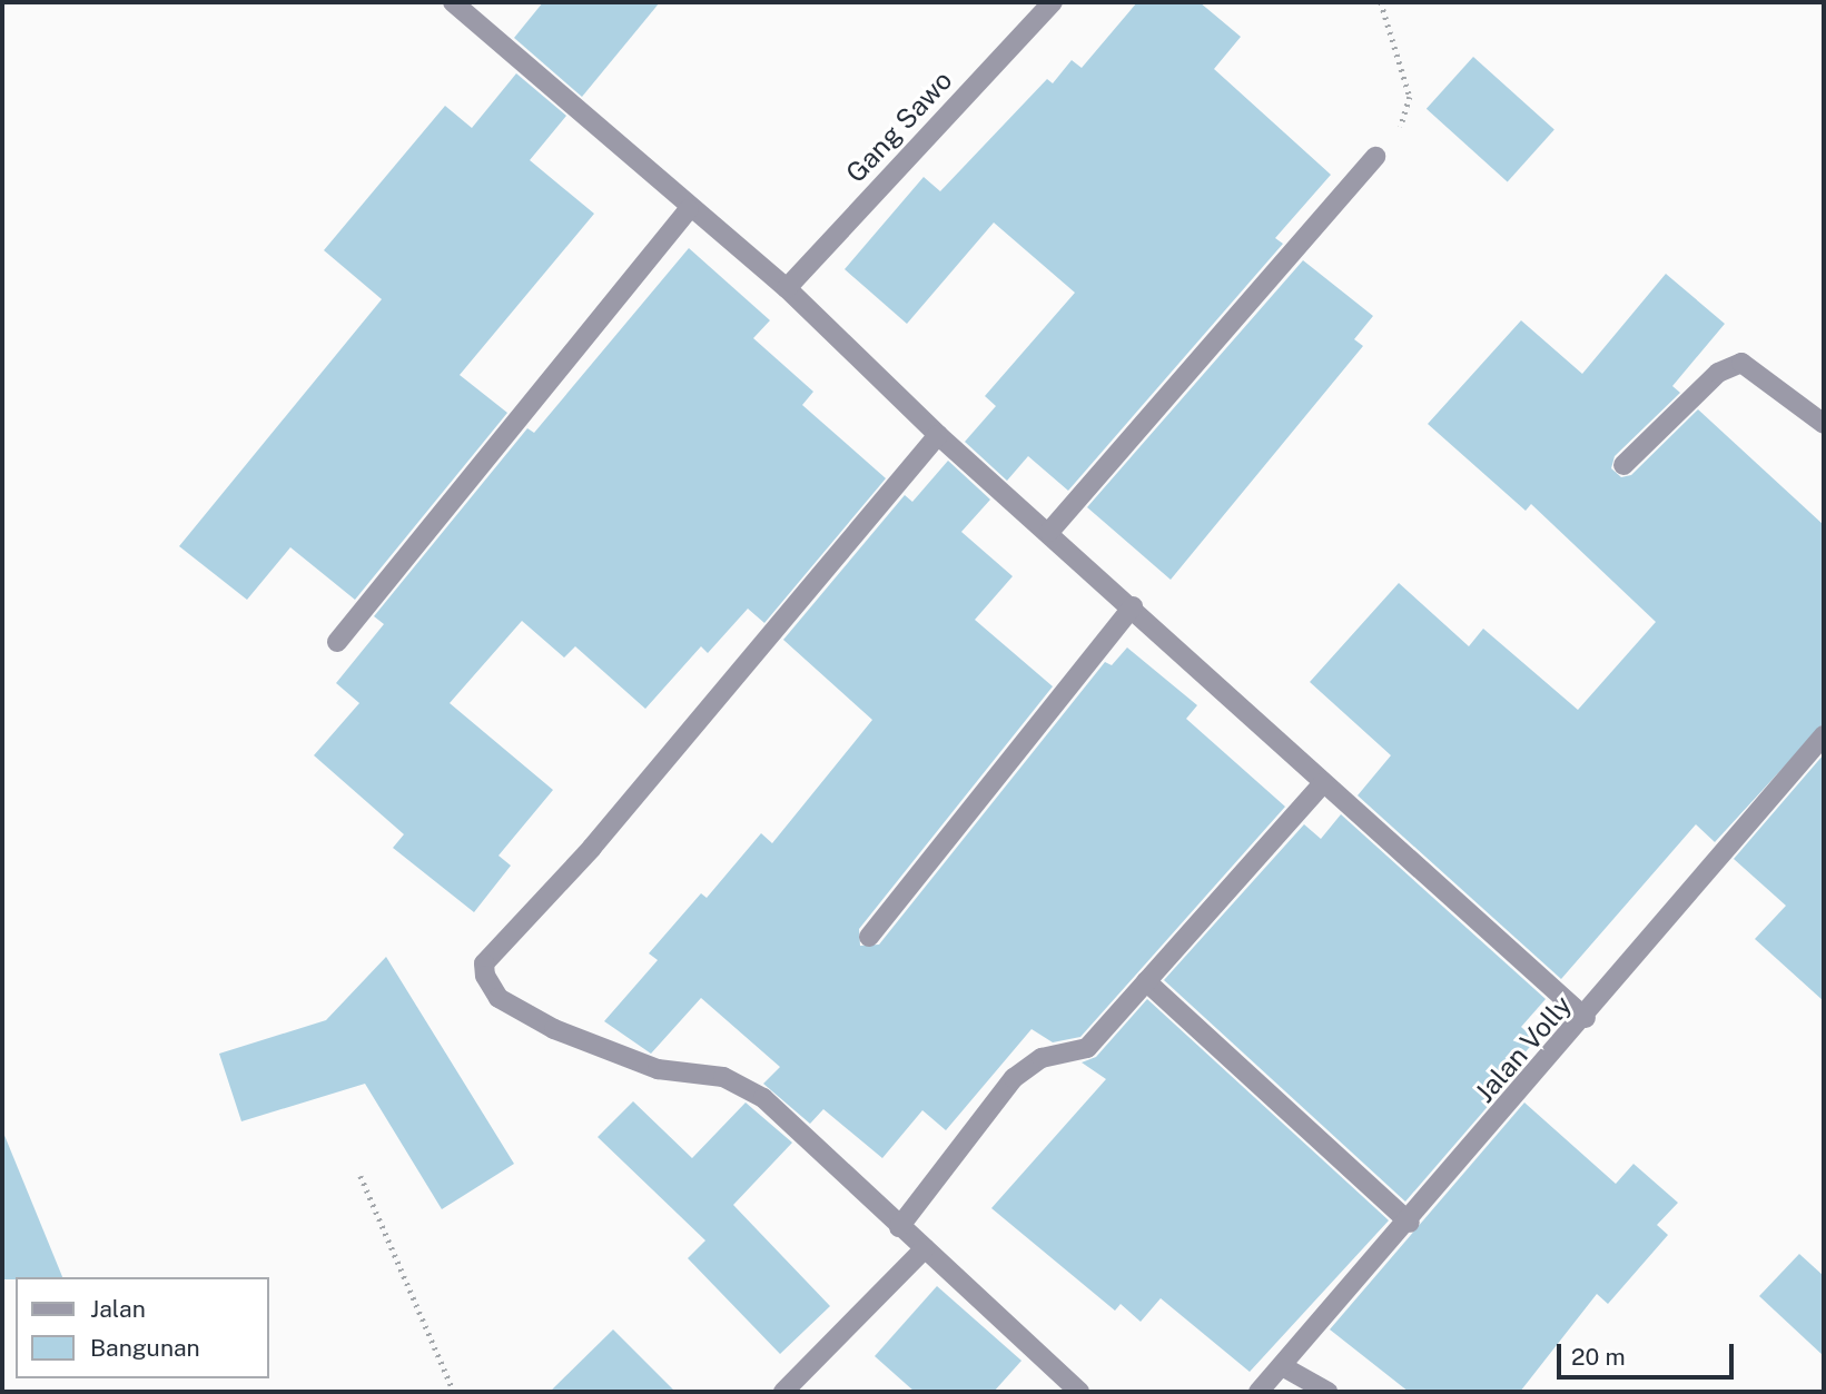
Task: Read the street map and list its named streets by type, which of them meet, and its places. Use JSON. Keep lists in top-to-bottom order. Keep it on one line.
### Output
{"streets":{"street":["Gang Sawo","Jalan Volly"]},"legend":["Jalan","Bangunan"],"scale_bar":"20 m"}
